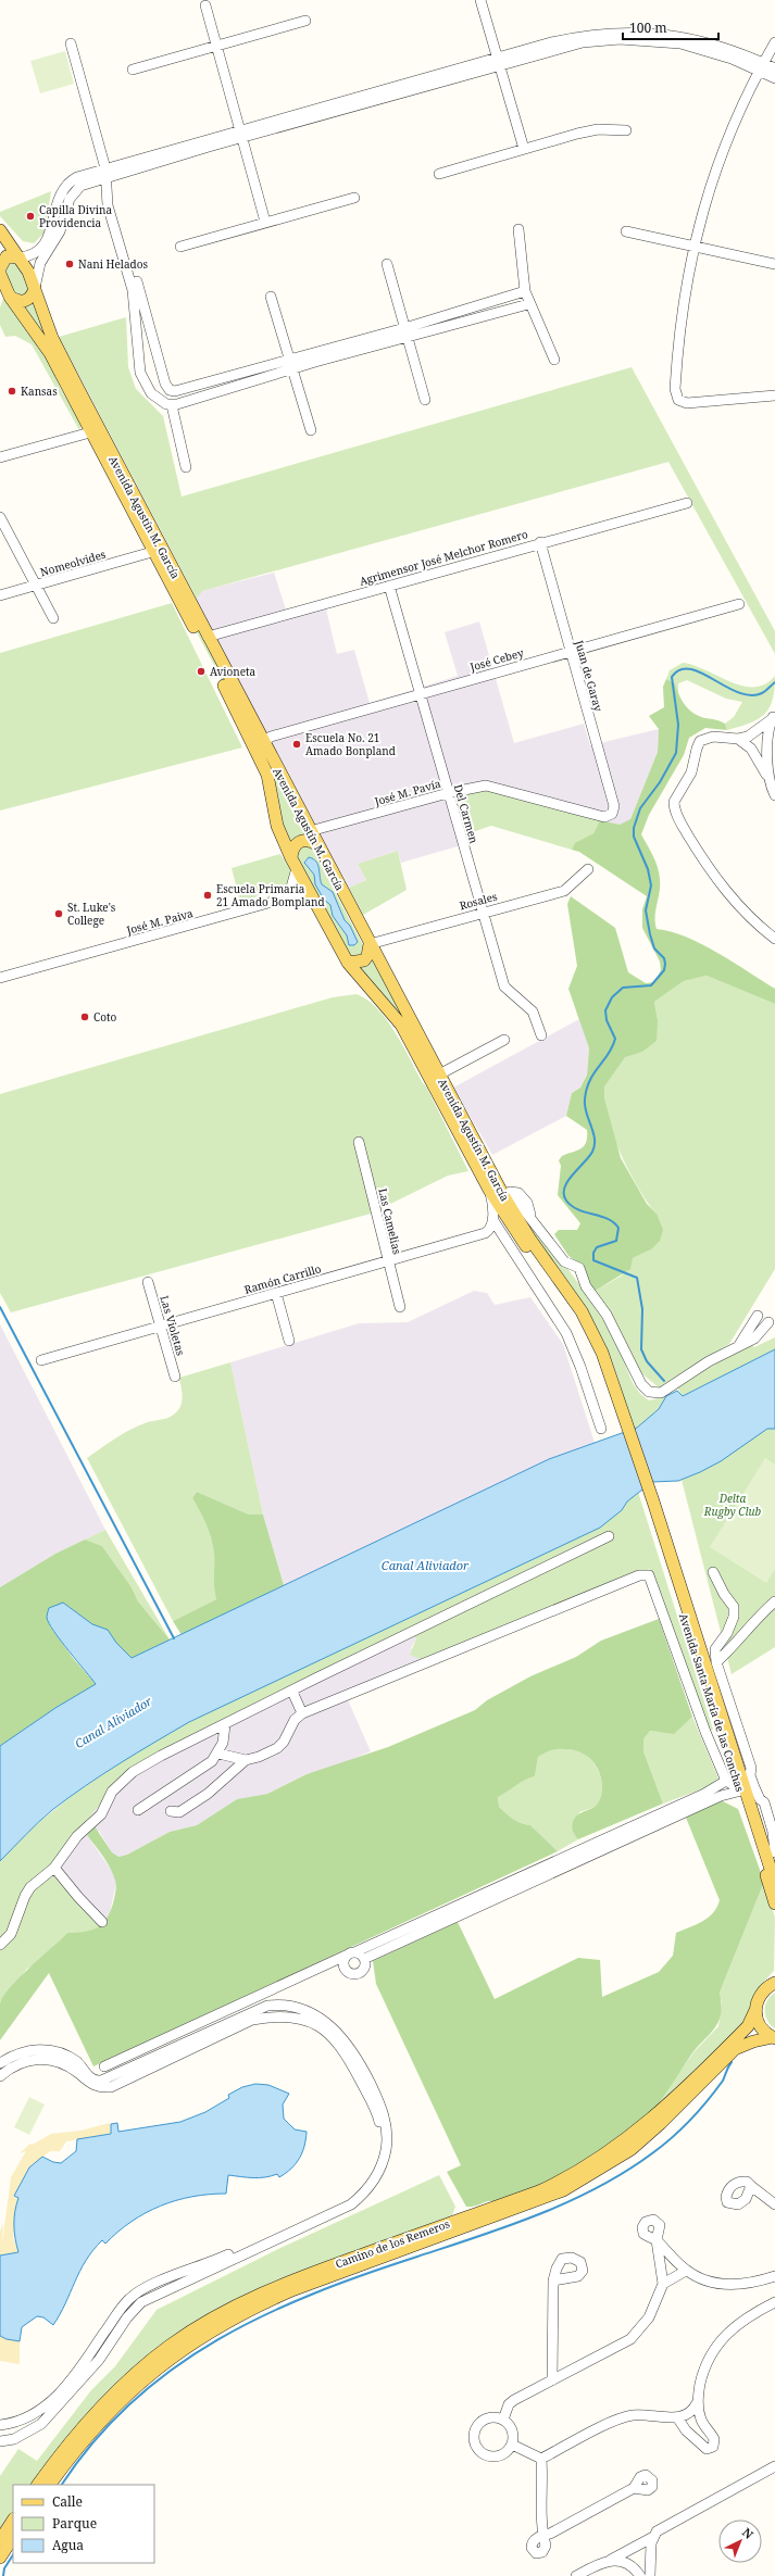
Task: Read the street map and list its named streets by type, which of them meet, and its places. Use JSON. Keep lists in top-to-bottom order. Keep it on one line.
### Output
{"streets":{"main road":["Avenida Agustín M. García","Avenida Santa María de las Conchas","Camino de los Remeros"],"street":["Agrimensor José Melchor Romero","Nomeolvides","José Cebey","Juan de Garay","José M. Pavía","Del Carmen","Rosales","José M. Paiva","Las Camelias","Ramón Carrillo","Las Violetas"]},"crossings":[["Avenida Agustín M. García","Agrimensor José Melchor Romero"],["Avenida Agustín M. García","Nomeolvides"],["Avenida Agustín M. García","José Cebey"],["Avenida Agustín M. García","José M. Pavía"],["Avenida Agustín M. García","Rosales"],["Avenida Agustín M. García","José M. Paiva"],["Agrimensor José Melchor Romero","Juan de Garay"],["Agrimensor José Melchor Romero","Del Carmen"],["José Cebey","Juan de Garay"],["José Cebey","Del Carmen"],["Juan de Garay","José M. Pavía"],["José M. Pavía","Del Carmen"],["Del Carmen","Rosales"],["Las Camelias","Ramón Carrillo"],["Ramón Carrillo","Las Violetas"]],"water":["Canal Aliviador"],"parks":["Delta Rugby Club"],"places":["Capilla Divina Providencia","Nani Helados","Kansas","Avioneta","Escuela No. 21 Amado Bonpland","Escuela Primaria 21 Amado Bompland","St. Luke's College","Coto"],"legend":["Calle","Parque","Agua"],"scale_bar":"100 m","north":"top right"}
